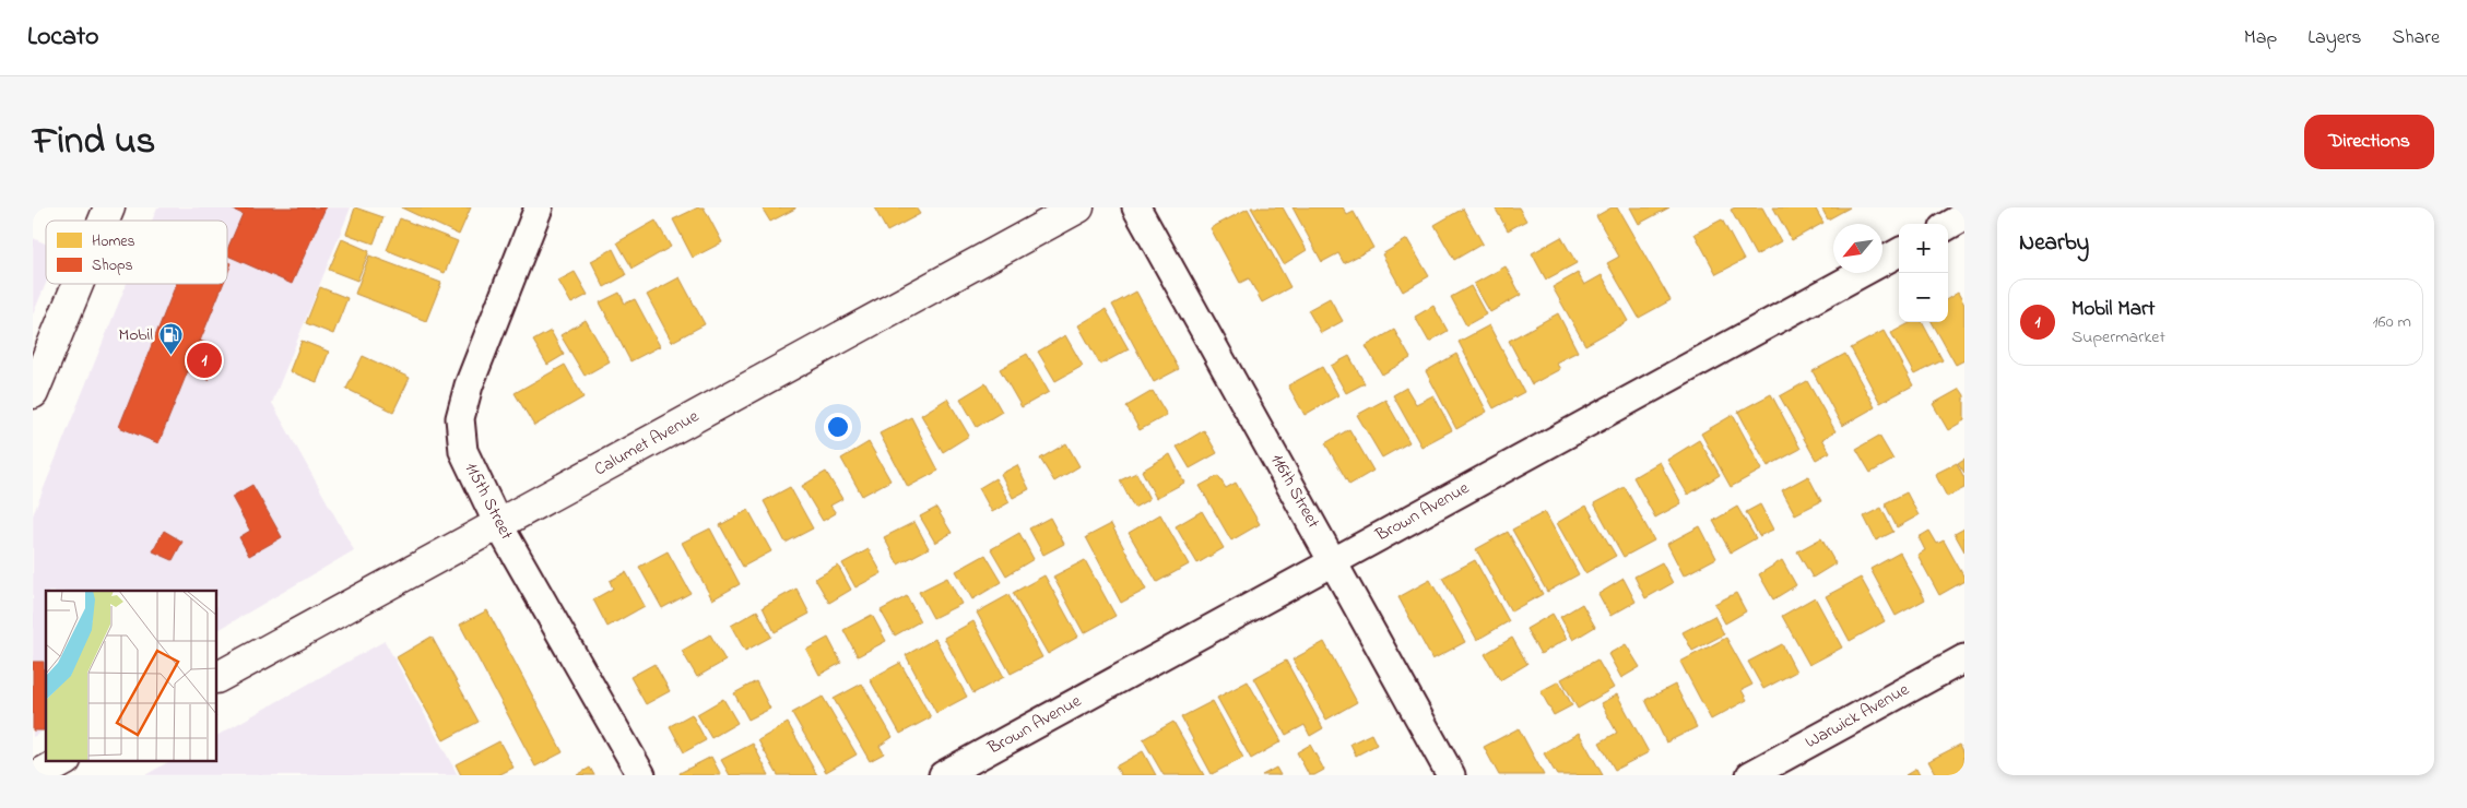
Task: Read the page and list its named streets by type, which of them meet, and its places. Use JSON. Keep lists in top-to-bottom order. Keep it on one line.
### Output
{"streets":{"main road":["Calumet Avenue"],"street":["116th Street","115th Street","Brown Avenue","Warwick Avenue"]},"crossings":[["Calumet Avenue","115th Street"],["116th Street","Brown Avenue"]],"places":{"fuel station":["Mobil"]},"legend":["Homes","Shops"],"north":"bottom left","page":{"header":"Locato","nav":["Map","Layers","Share"],"title":"Find us","buttons":"Directions","heading":"Nearby","map_buttons":["+","−"],"list":[{"mark":"1","name":"Mobil Mart","note":"Supermarket","value":"160 m"}],"pins":"1"}}
